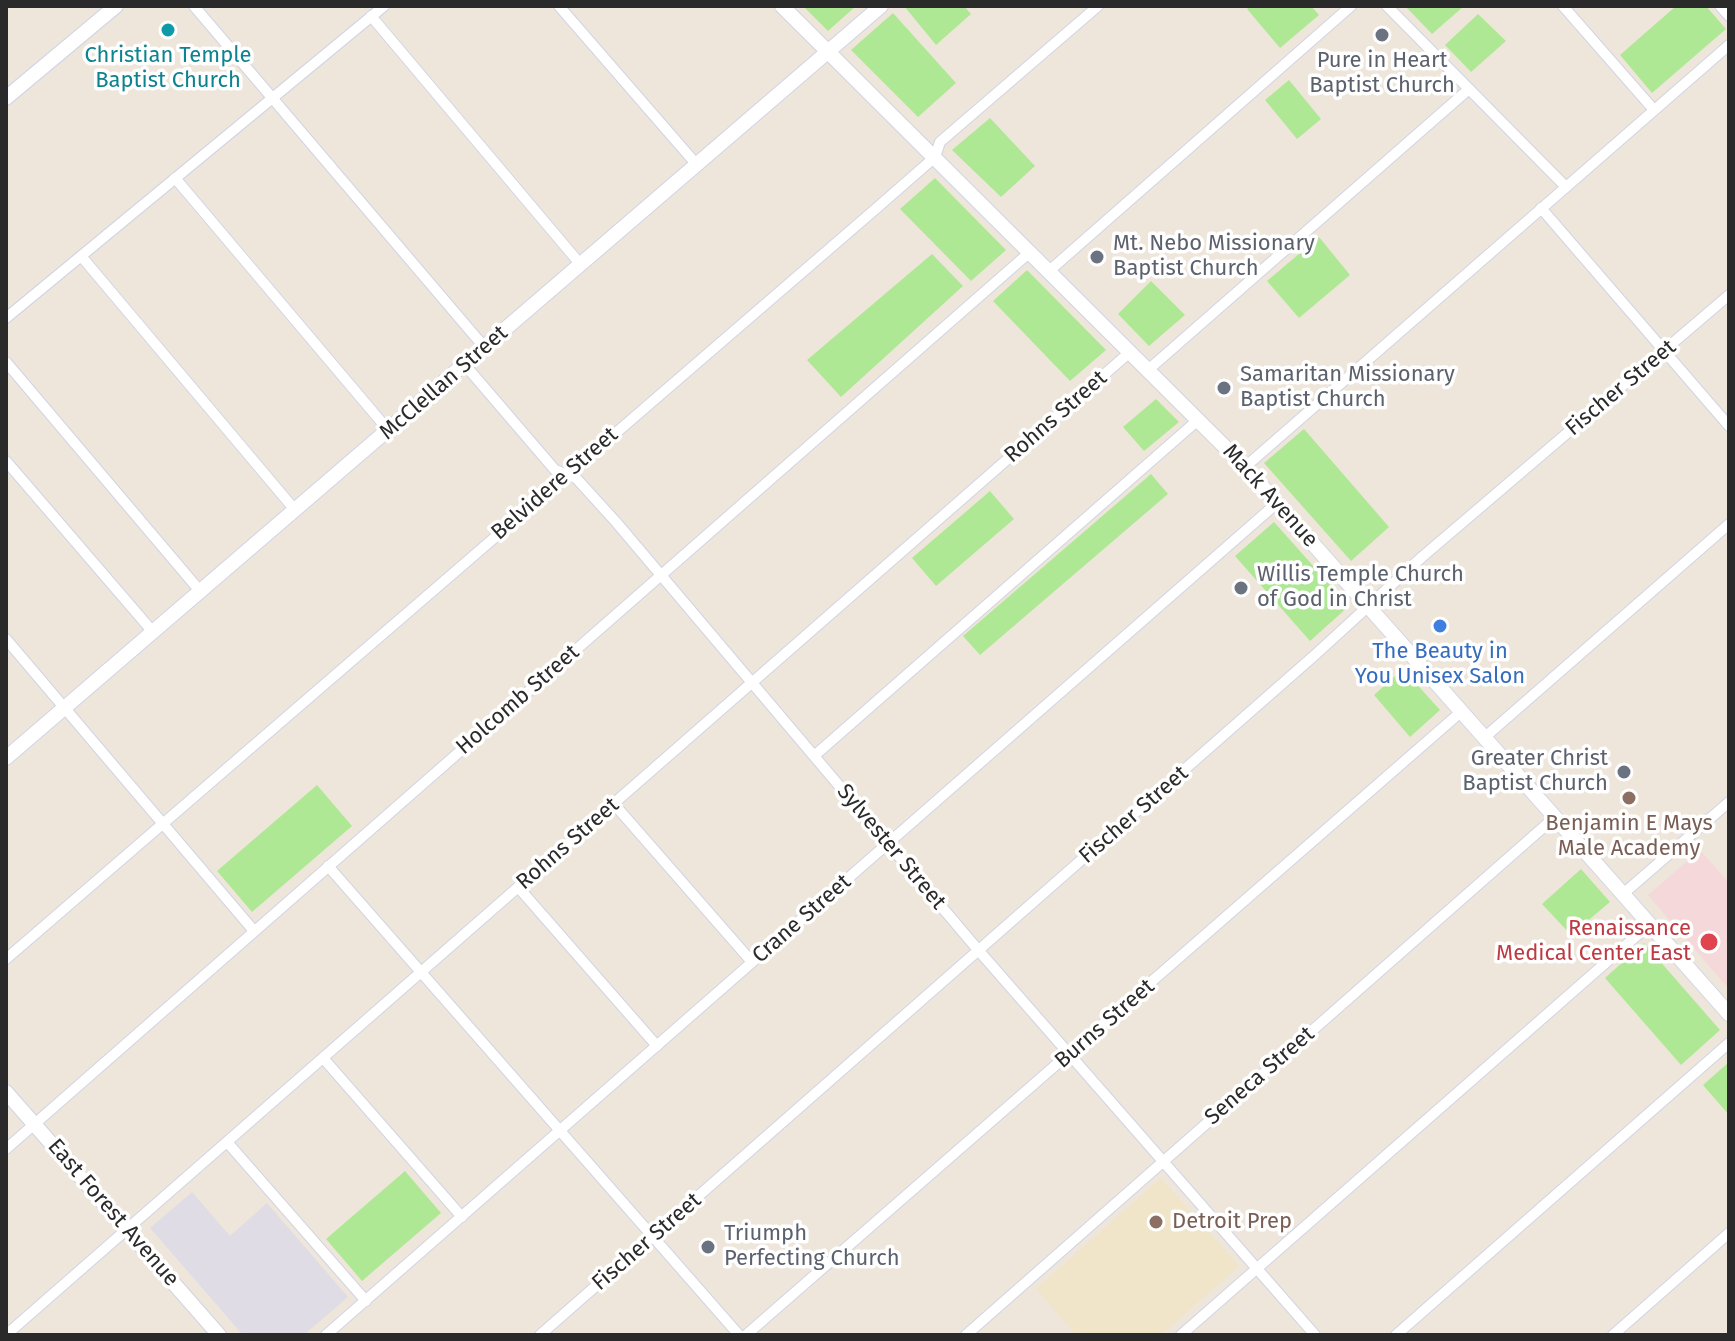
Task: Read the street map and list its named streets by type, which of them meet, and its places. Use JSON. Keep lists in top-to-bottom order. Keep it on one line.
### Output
{"streets":{"main road":["McClellan Street","Mack Avenue","East Forest Avenue"],"street":["Fischer Street","Rohns Street","Belvidere Street","Holcomb Street","Sylvester Street","Crane Street","Burns Street","Seneca Street"]},"crossings":[["McClellan Street","Mack Avenue"],["McClellan Street","Sylvester Street"],["Fischer Street","Mack Avenue"],["Fischer Street","Sylvester Street"],["Rohns Street","Mack Avenue"],["Rohns Street","Sylvester Street"],["Rohns Street","East Forest Avenue"],["Belvidere Street","Mack Avenue"],["Belvidere Street","Sylvester Street"],["Mack Avenue","Holcomb Street"],["Mack Avenue","Crane Street"],["Mack Avenue","Burns Street"],["Mack Avenue","Seneca Street"],["Holcomb Street","Sylvester Street"],["Holcomb Street","East Forest Avenue"],["Sylvester Street","Crane Street"],["Sylvester Street","Burns Street"],["Sylvester Street","Seneca Street"]],"places":["Christian Temple Baptist Church","Pure in Heart Baptist Church","Mt. Nebo Missionary Baptist Church","Samaritan Missionary Baptist Church","Willis Temple Church of God in Christ","The Beauty in You Unisex Salon","Greater Christ Baptist Church","Benjamin E Mays Male Academy","Renaissance Medical Center East","Detroit Prep","Triumph Perfecting Church"]}
